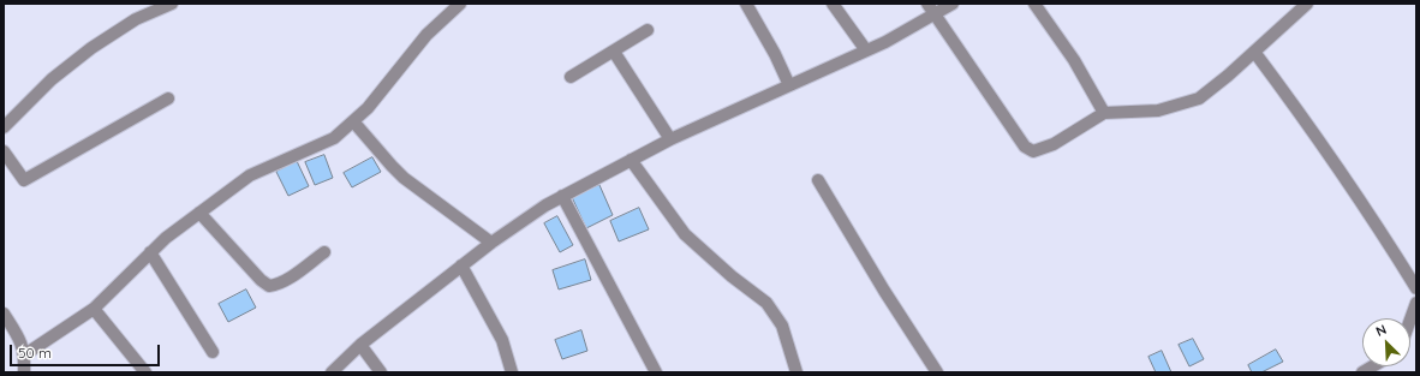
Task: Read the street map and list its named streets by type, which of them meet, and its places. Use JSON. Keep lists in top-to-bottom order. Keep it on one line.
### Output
{"scale_bar":"50 m","north":"top left"}
